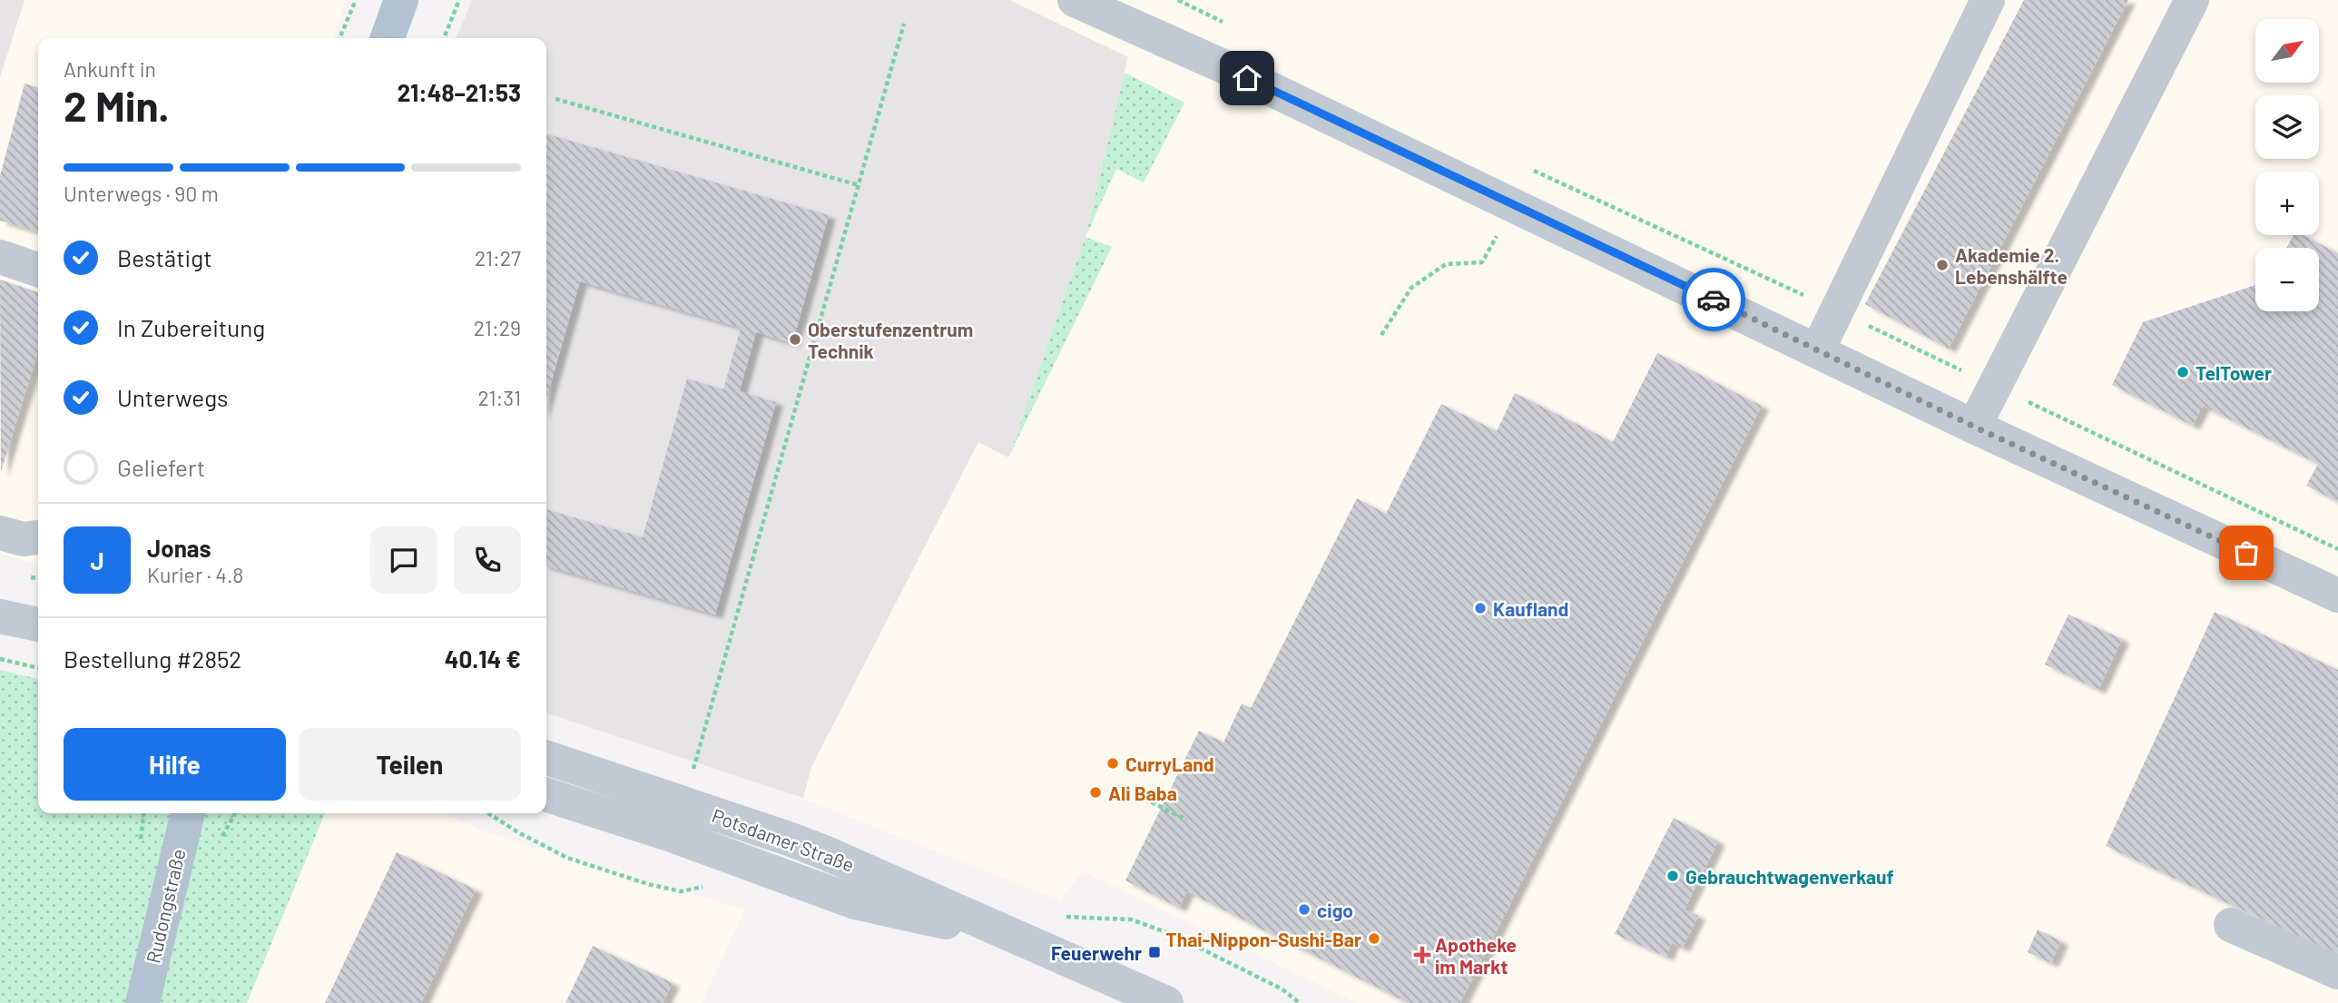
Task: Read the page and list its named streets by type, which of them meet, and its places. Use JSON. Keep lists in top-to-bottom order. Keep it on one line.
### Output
{"streets":{"main road":["Rudongstraße"],"street":["Potsdamer Straße"]},"places":{"other":["Akademie 2. Lebenshälfte","Oberstufenzentrum Technik","TelTower","Kaufland","CurryLand","Ali Baba","Gebrauchtwagenverkauf","cigo","Thai-Nippon-Sushi-Bar"],"transit":["Feuerwehr"],"health":["Apotheke im Markt"]},"north":"top right","page":{"map_buttons":["+","−"],"heading":["2 Min.","Ankunft in","21:48–21:53"],"panel":["Jonas","Kurier · 4.8","Bestellung #2852","40.14 €"],"bar":"Unterwegs · 90 m","list":[["Bestätigt","21:27"],["In Zubereitung","21:29"],["Unterwegs","21:31"],"Geliefert"],"round":"J","buttons":["Hilfe","Teilen"]}}
